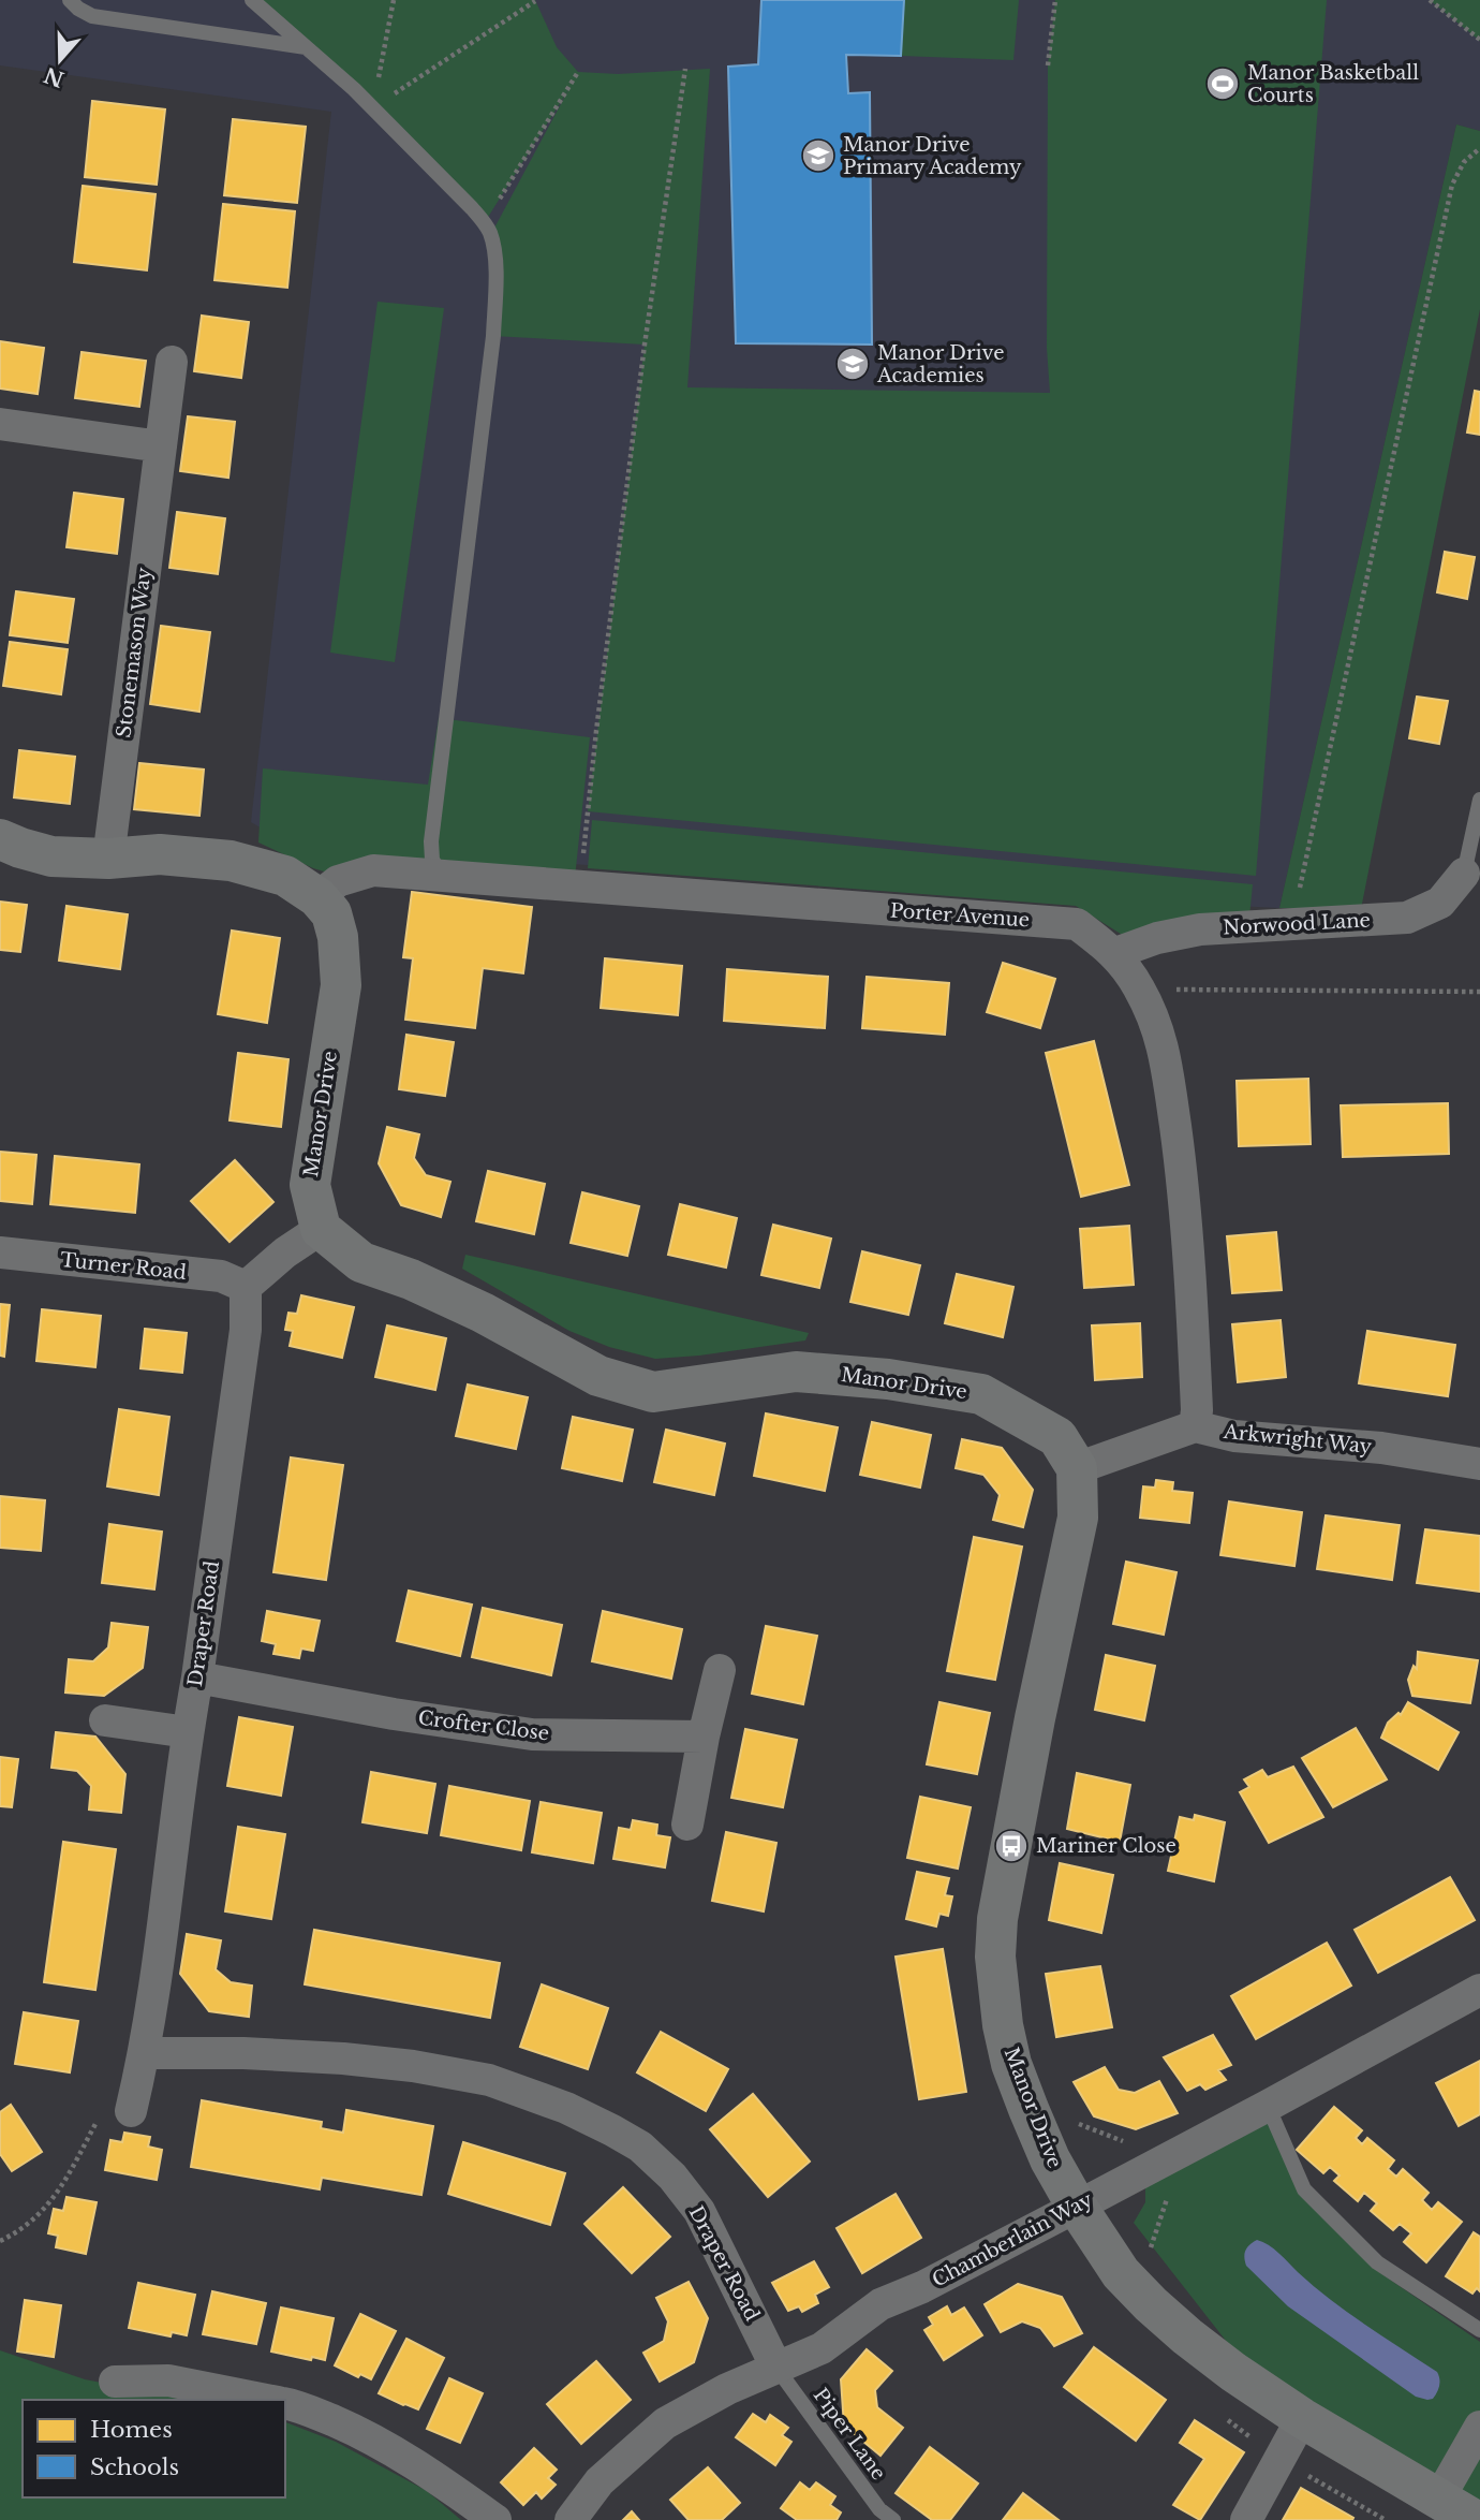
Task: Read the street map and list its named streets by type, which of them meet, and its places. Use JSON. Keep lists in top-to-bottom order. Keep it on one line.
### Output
{"streets":{"street":["Stonemason Way","Porter Avenue","Norwood Lane","Manor Drive","Turner Road","Arkwright Way","Draper Road","Crofter Close","Chamberlain Way"],"lane":["Piper Lane"]},"crossings":[["Stonemason Way","Manor Drive"],["Porter Avenue","Norwood Lane"],["Porter Avenue","Manor Drive"],["Porter Avenue","Arkwright Way"],["Manor Drive","Chamberlain Way"],["Turner Road","Draper Road"],["Draper Road","Crofter Close"],["Draper Road","Chamberlain Way"],["Draper Road","Piper Lane"],["Chamberlain Way","Piper Lane"]],"places":{"sports":["Manor Basketball Courts"],"school or university":["Manor Drive Primary Academy","Manor Drive Academies"],"bus stop":["Mariner Close"]},"legend":["Homes","Schools"],"north":"bottom"}
